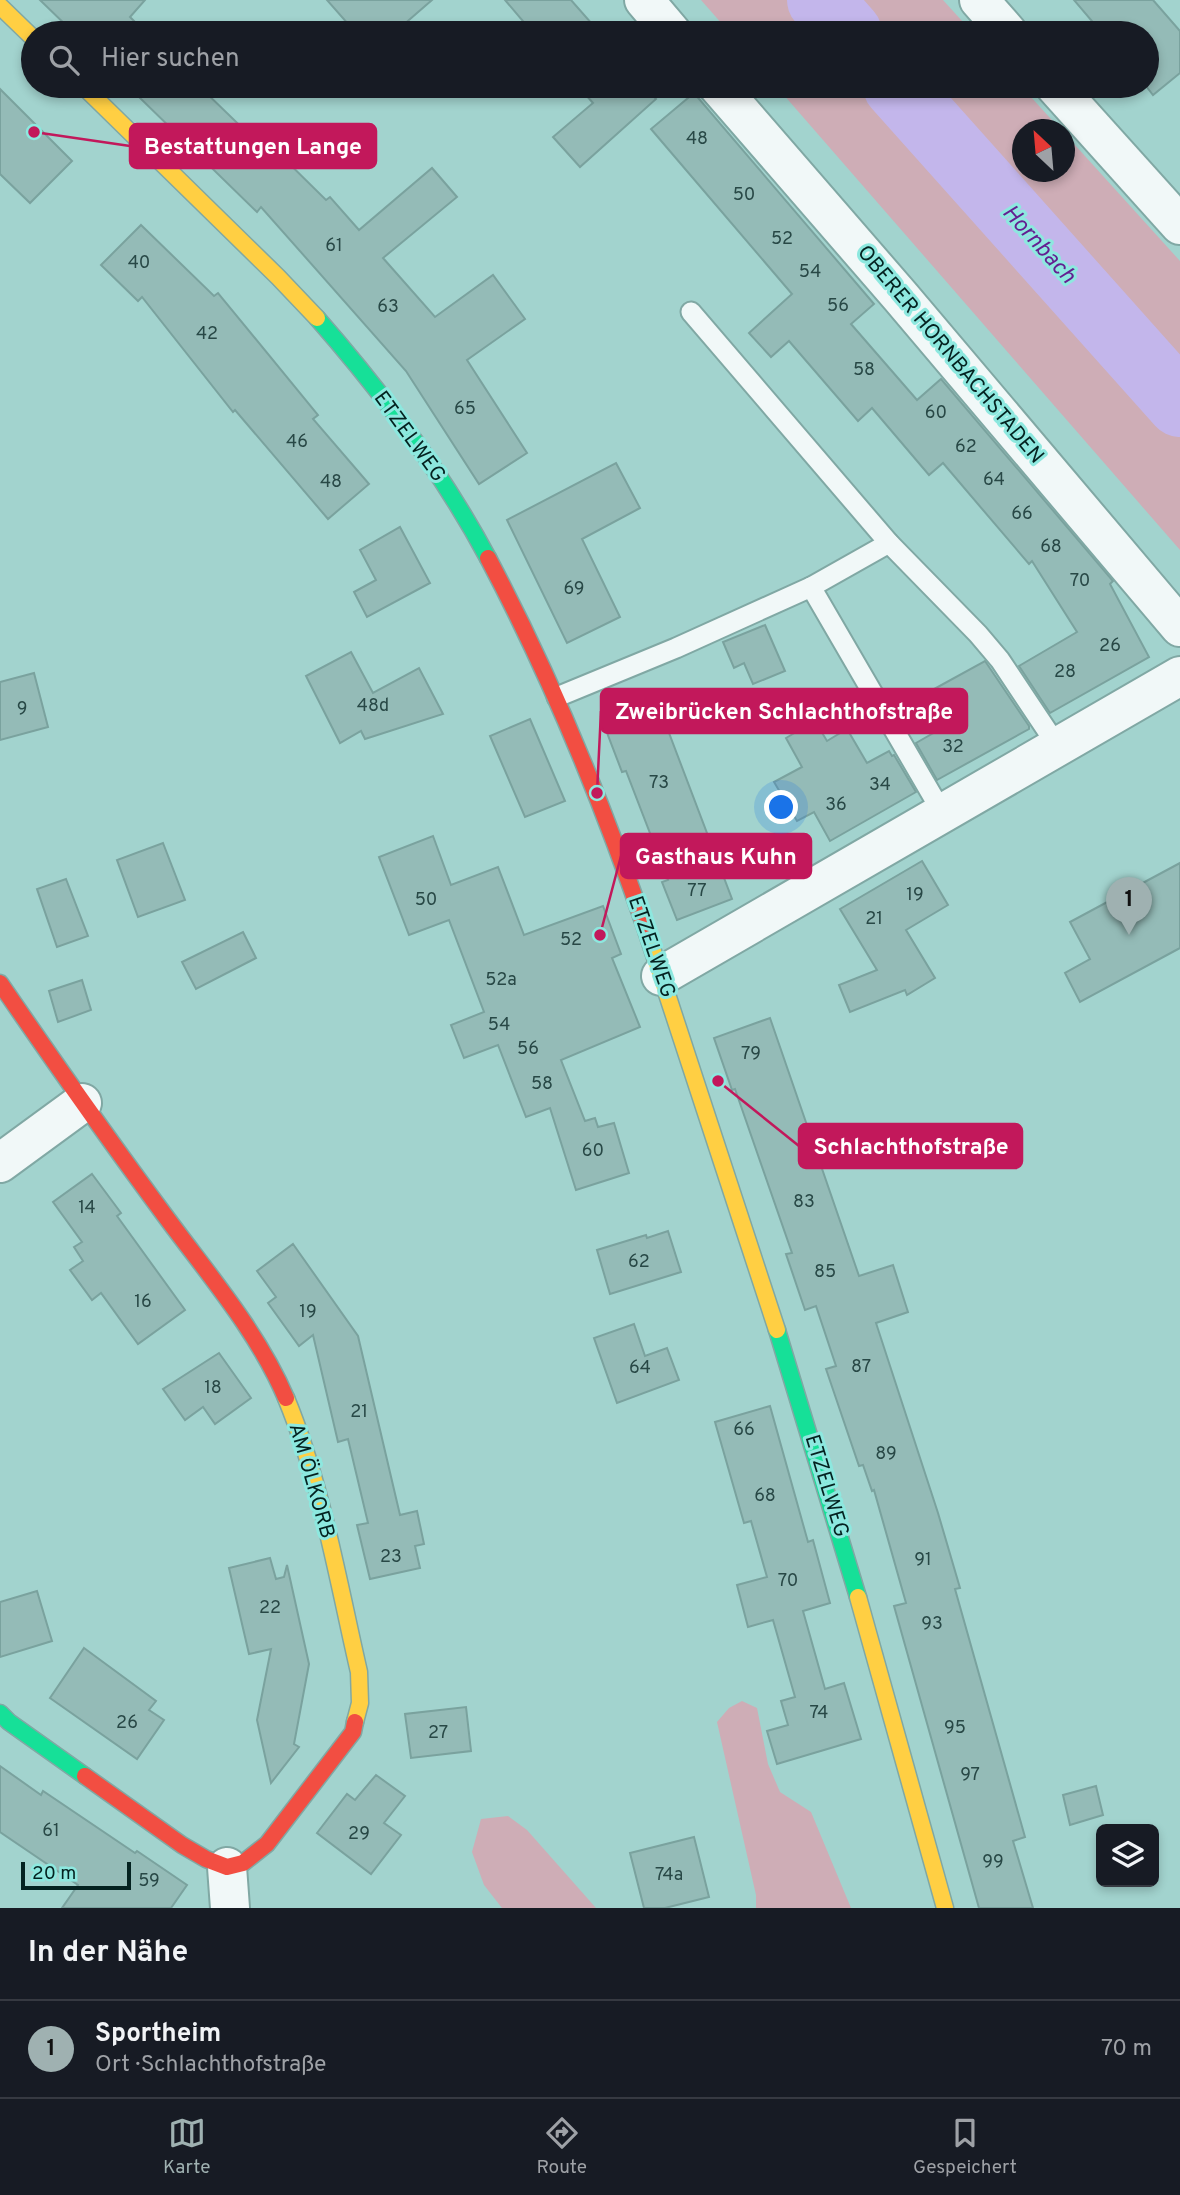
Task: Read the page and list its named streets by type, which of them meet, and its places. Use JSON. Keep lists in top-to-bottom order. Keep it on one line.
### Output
{"streets":{"street":["OBERER HORNBACHSTADEN","ETZELWEG","AM ÖLKORB"]},"water":["Hornbach"],"places":["Bestattungen Lange","Zweibrücken Schlachthofstraße","Gasthaus Kuhn","Schlachthofstraße"],"house_numbers":["48","50","52","61","40","54","56","63","42","58","65","60","46","62","64","48","66","68","70","69","26","28","48d","9","32","73","34","36","77","19","50","21","52","52a","54","56","79","58","60","83","14","62","85","16","19","87","64","18","21","66","89","68","23","91","70","22","93","74","26","95","27","97","61","29","99","74a","59"],"scale_bar":"20 m","north":"top left","page":{"search":"Hier suchen","pins":"1","scale":"20 m","heading":"In der Nähe","list":[{"mark":"1","name":"Sportheim","note":"Ort · Schlachthofstraße","value":"70 m"}],"nav":["Karte","Route","Gespeichert"]}}
